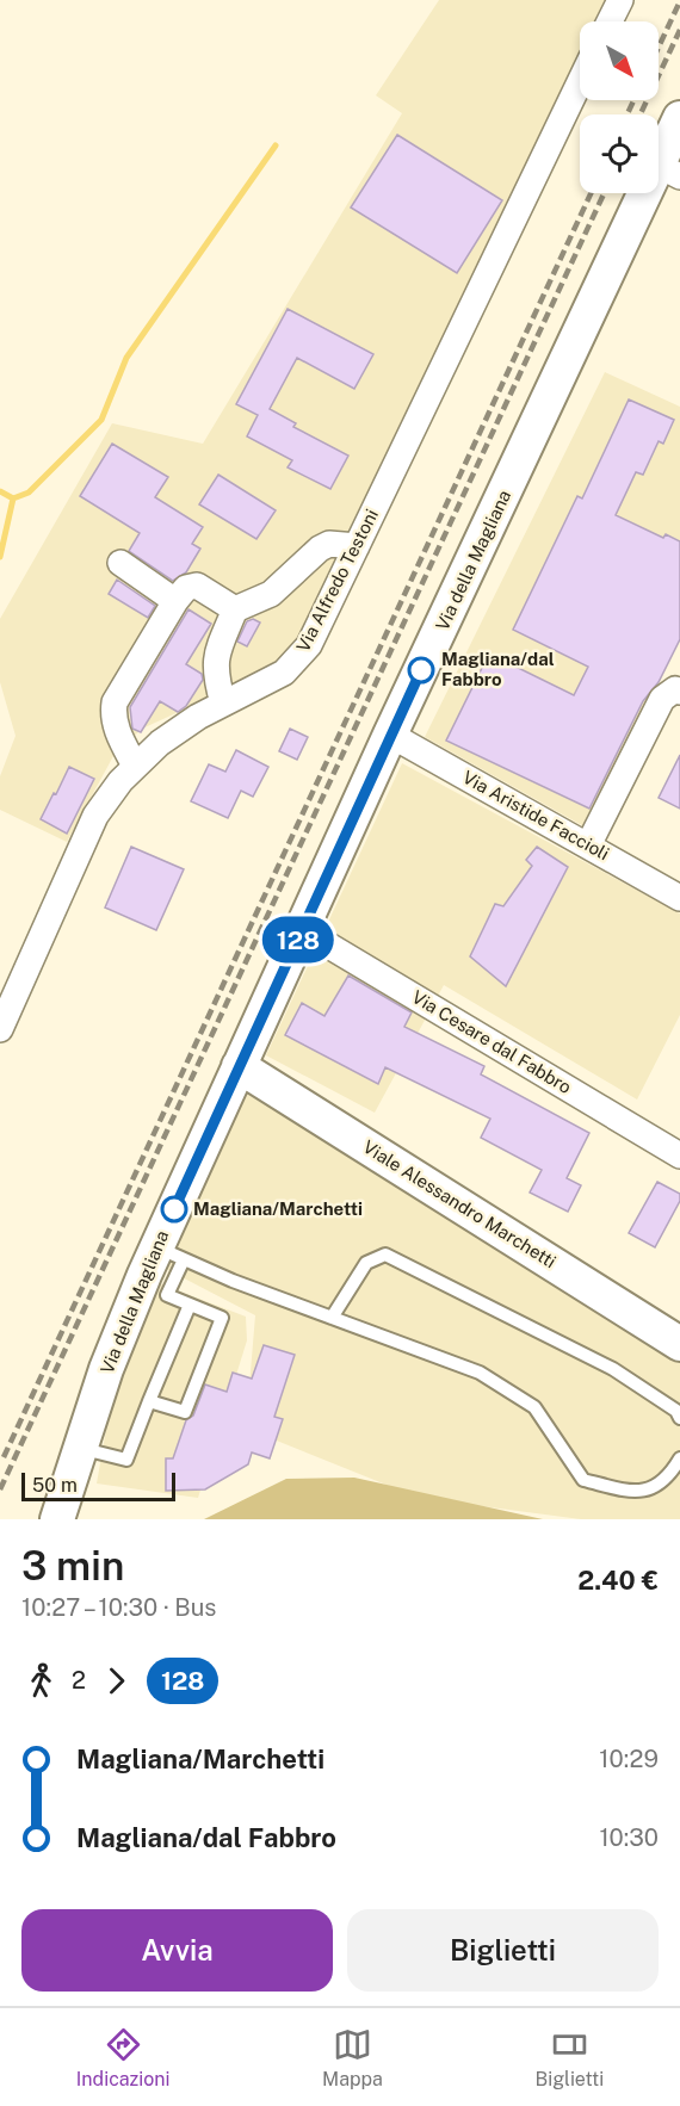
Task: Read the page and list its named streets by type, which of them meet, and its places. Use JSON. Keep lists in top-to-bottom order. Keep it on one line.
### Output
{"streets":{"main road":["Via della Magliana","Viale Alessandro Marchetti"],"street":["Via Alfredo Testoni","Via Aristide Faccioli","Via Cesare dal Fabbro"]},"crossings":[["Via della Magliana","Via Aristide Faccioli"],["Via della Magliana","Via Cesare dal Fabbro"],["Via della Magliana","Viale Alessandro Marchetti"]],"places":["Magliana/dal Fabbro","Magliana/Marchetti"],"lines":["bus line 128"],"scale_bar":"50 m","north":"bottom right","page":{"on_map":"128","scale":"50 m","heading":["3 min","10:27 – 10:30 · Bus","2.40 €"],"legs":["2","128"],"list":[{"name":"Magliana/Marchetti","value":"10:29"},{"name":"Magliana/dal Fabbro","value":"10:30"}],"buttons":["Avvia","Biglietti"],"tabs":["Indicazioni","Mappa","Biglietti"]}}
